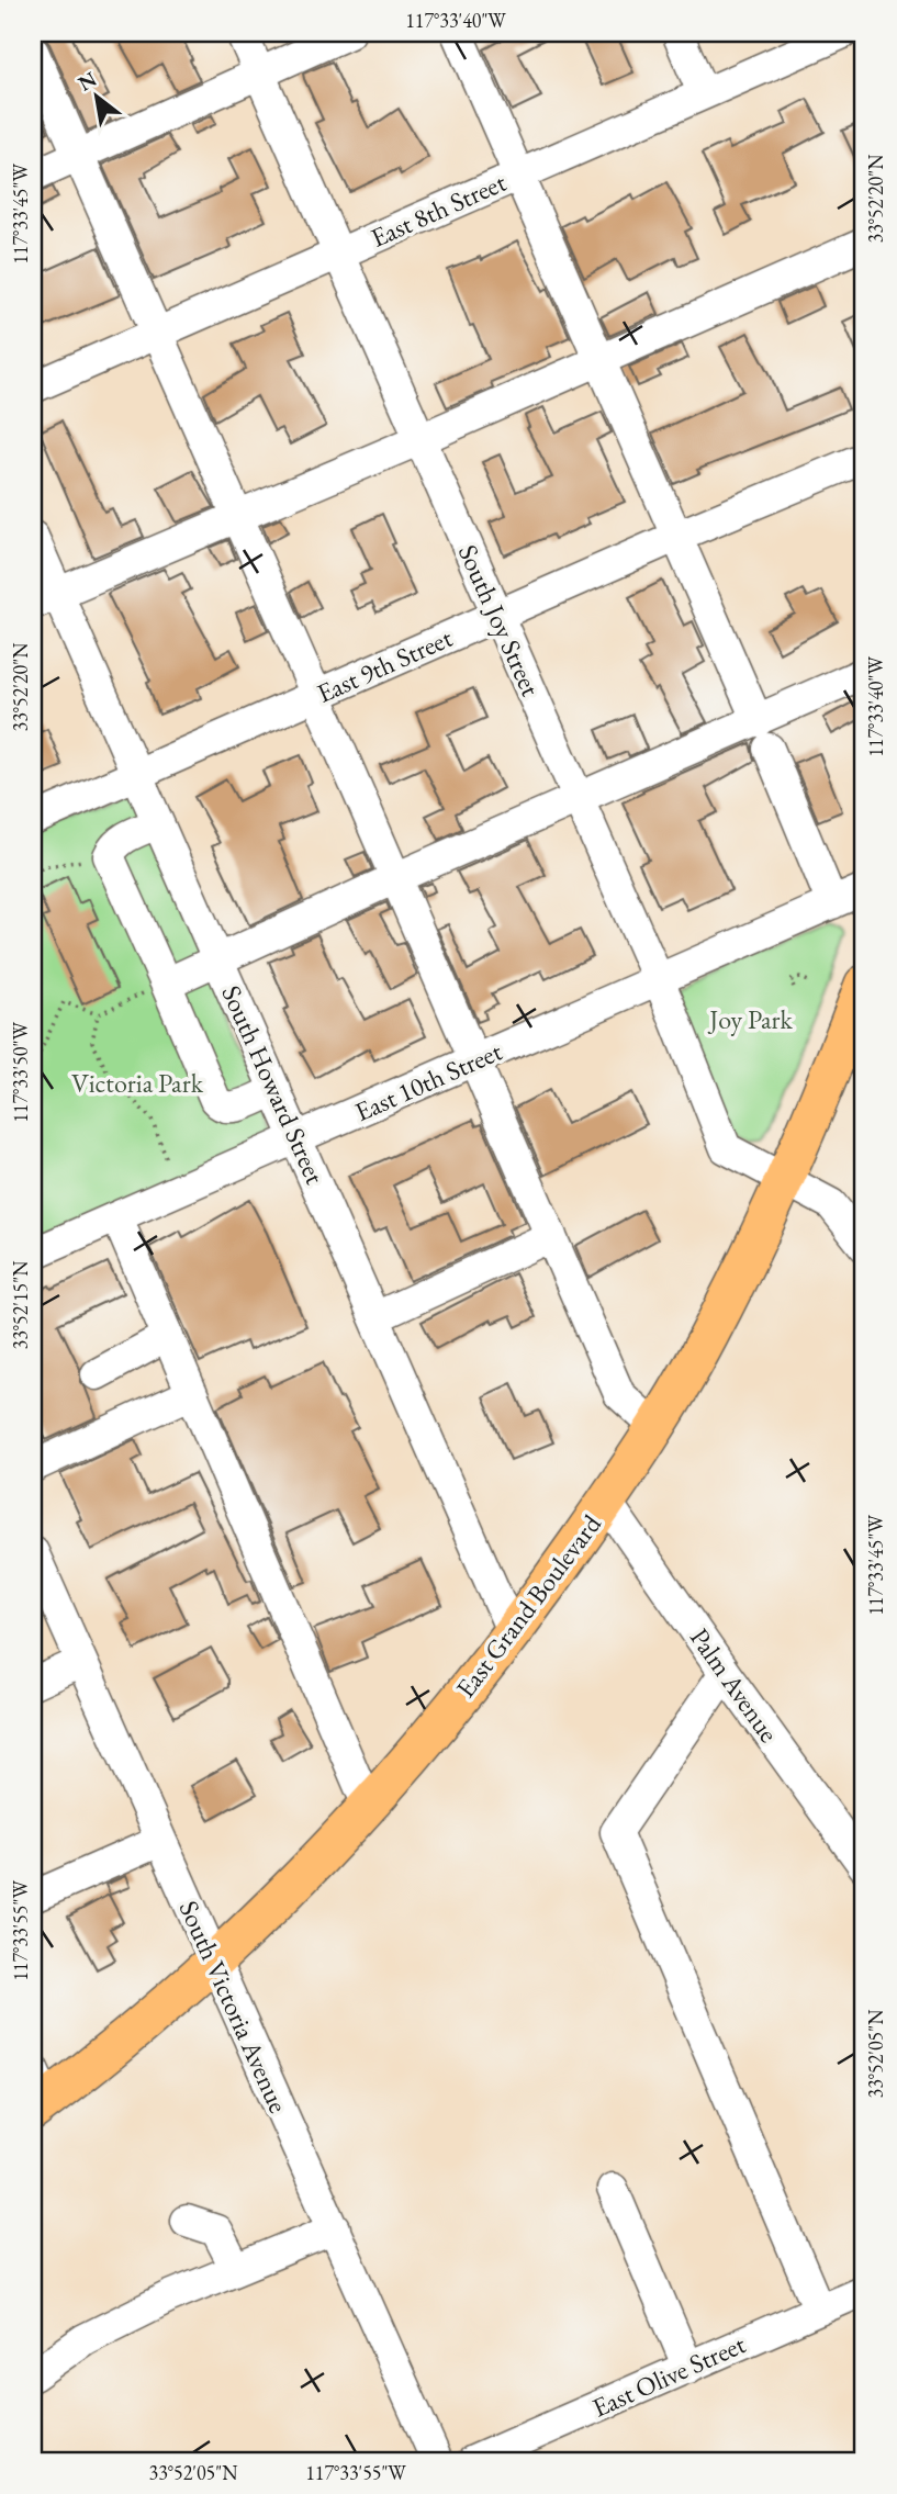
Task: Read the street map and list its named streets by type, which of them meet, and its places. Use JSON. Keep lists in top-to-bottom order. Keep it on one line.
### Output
{"streets":{"main road":["East Grand Boulevard"],"street":["East 8th Street","South Joy Street","East 9th Street","East 10th Street","South Howard Street","Palm Avenue","South Victoria Avenue","East Olive Street"]},"crossings":[["East 8th Street","South Joy Street"],["South Joy Street","East 9th Street"],["South Joy Street","East 10th Street"],["South Joy Street","East Grand Boulevard"],["East 9th Street","South Howard Street"],["East 10th Street","South Howard Street"],["South Howard Street","East Grand Boulevard"],["East Grand Boulevard","Palm Avenue"],["East Grand Boulevard","South Victoria Avenue"]],"parks":["Joy Park","Victoria Park"],"north":"top left","coordinates":["117°33'40\"W","33°52'20\"N","117°33'45\"W","117°33'50\"W","33°52'15\"N","117°33'55\"W","33°52'05\"N"]}
